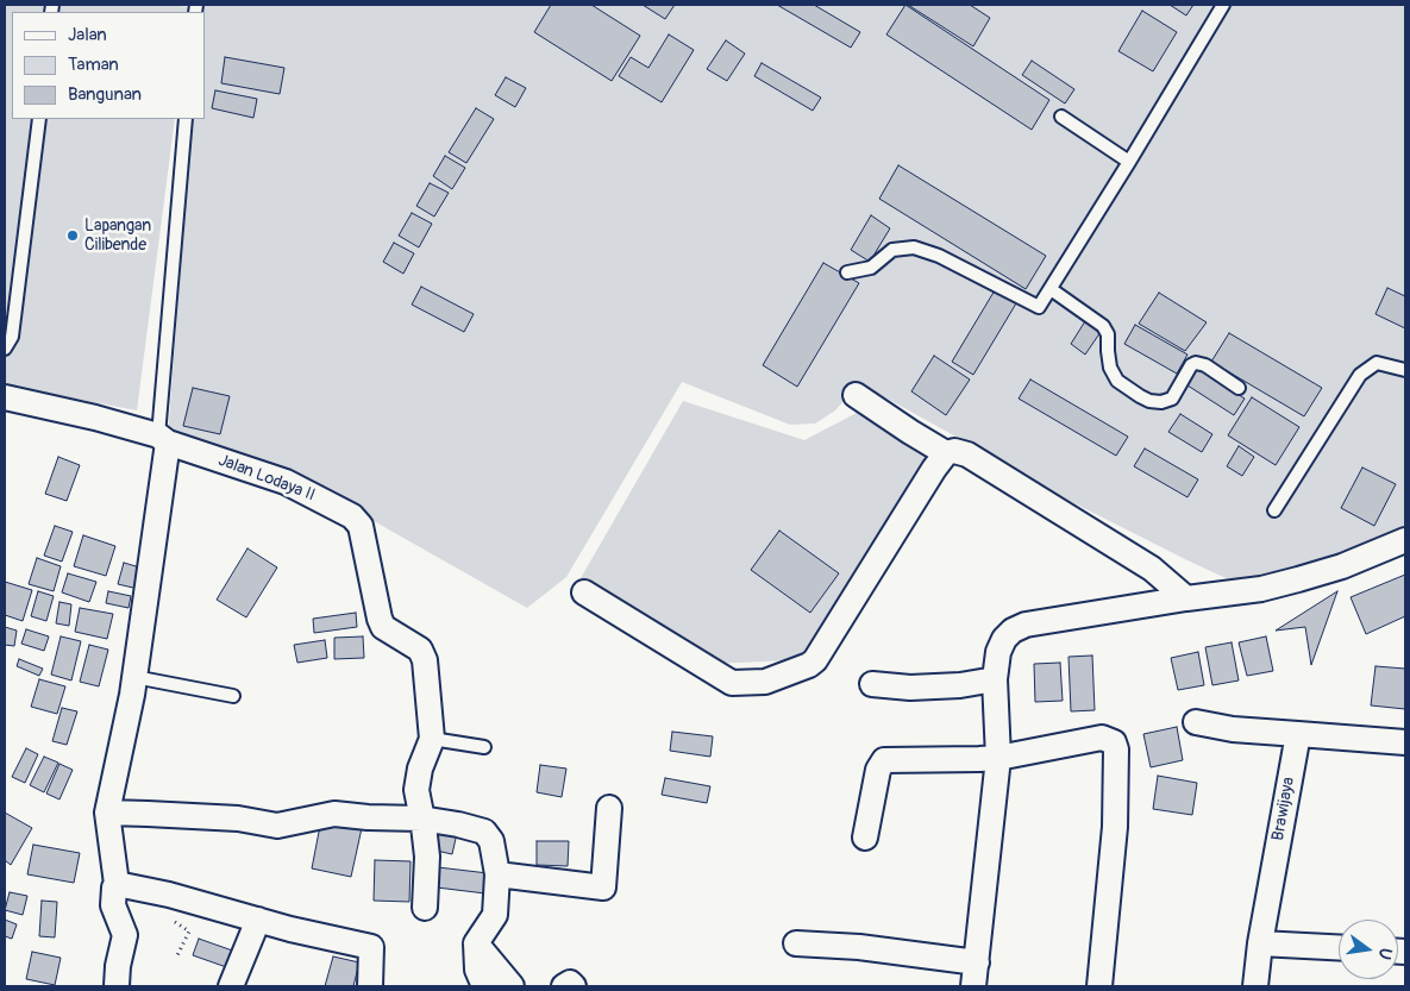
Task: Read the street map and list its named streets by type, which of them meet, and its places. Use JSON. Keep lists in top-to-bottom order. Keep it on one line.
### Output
{"streets":{"street":["Jalan Lodaya II","Brawijaya"]},"places":["Lapangan Cilibende"],"legend":["Jalan","Taman","Bangunan"],"north":"right"}
